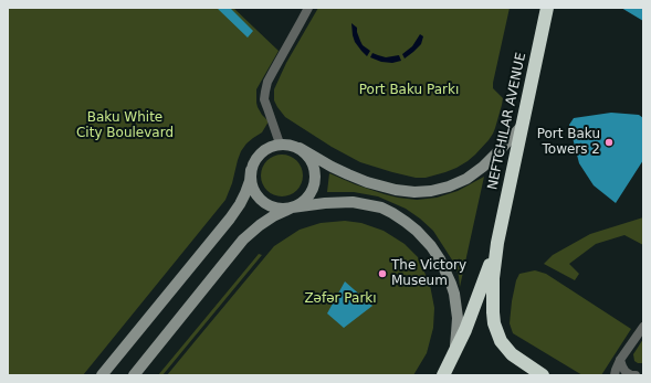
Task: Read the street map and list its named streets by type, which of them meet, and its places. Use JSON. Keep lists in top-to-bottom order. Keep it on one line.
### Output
{"streets":{"highway":["NEFTCHILAR AVENUE"]},"parks":["Port Baku Parkı","Baku White City Boulevard","Zəfər Parkı"],"places":["Port Baku Towers 2","The Victory Museum"]}
